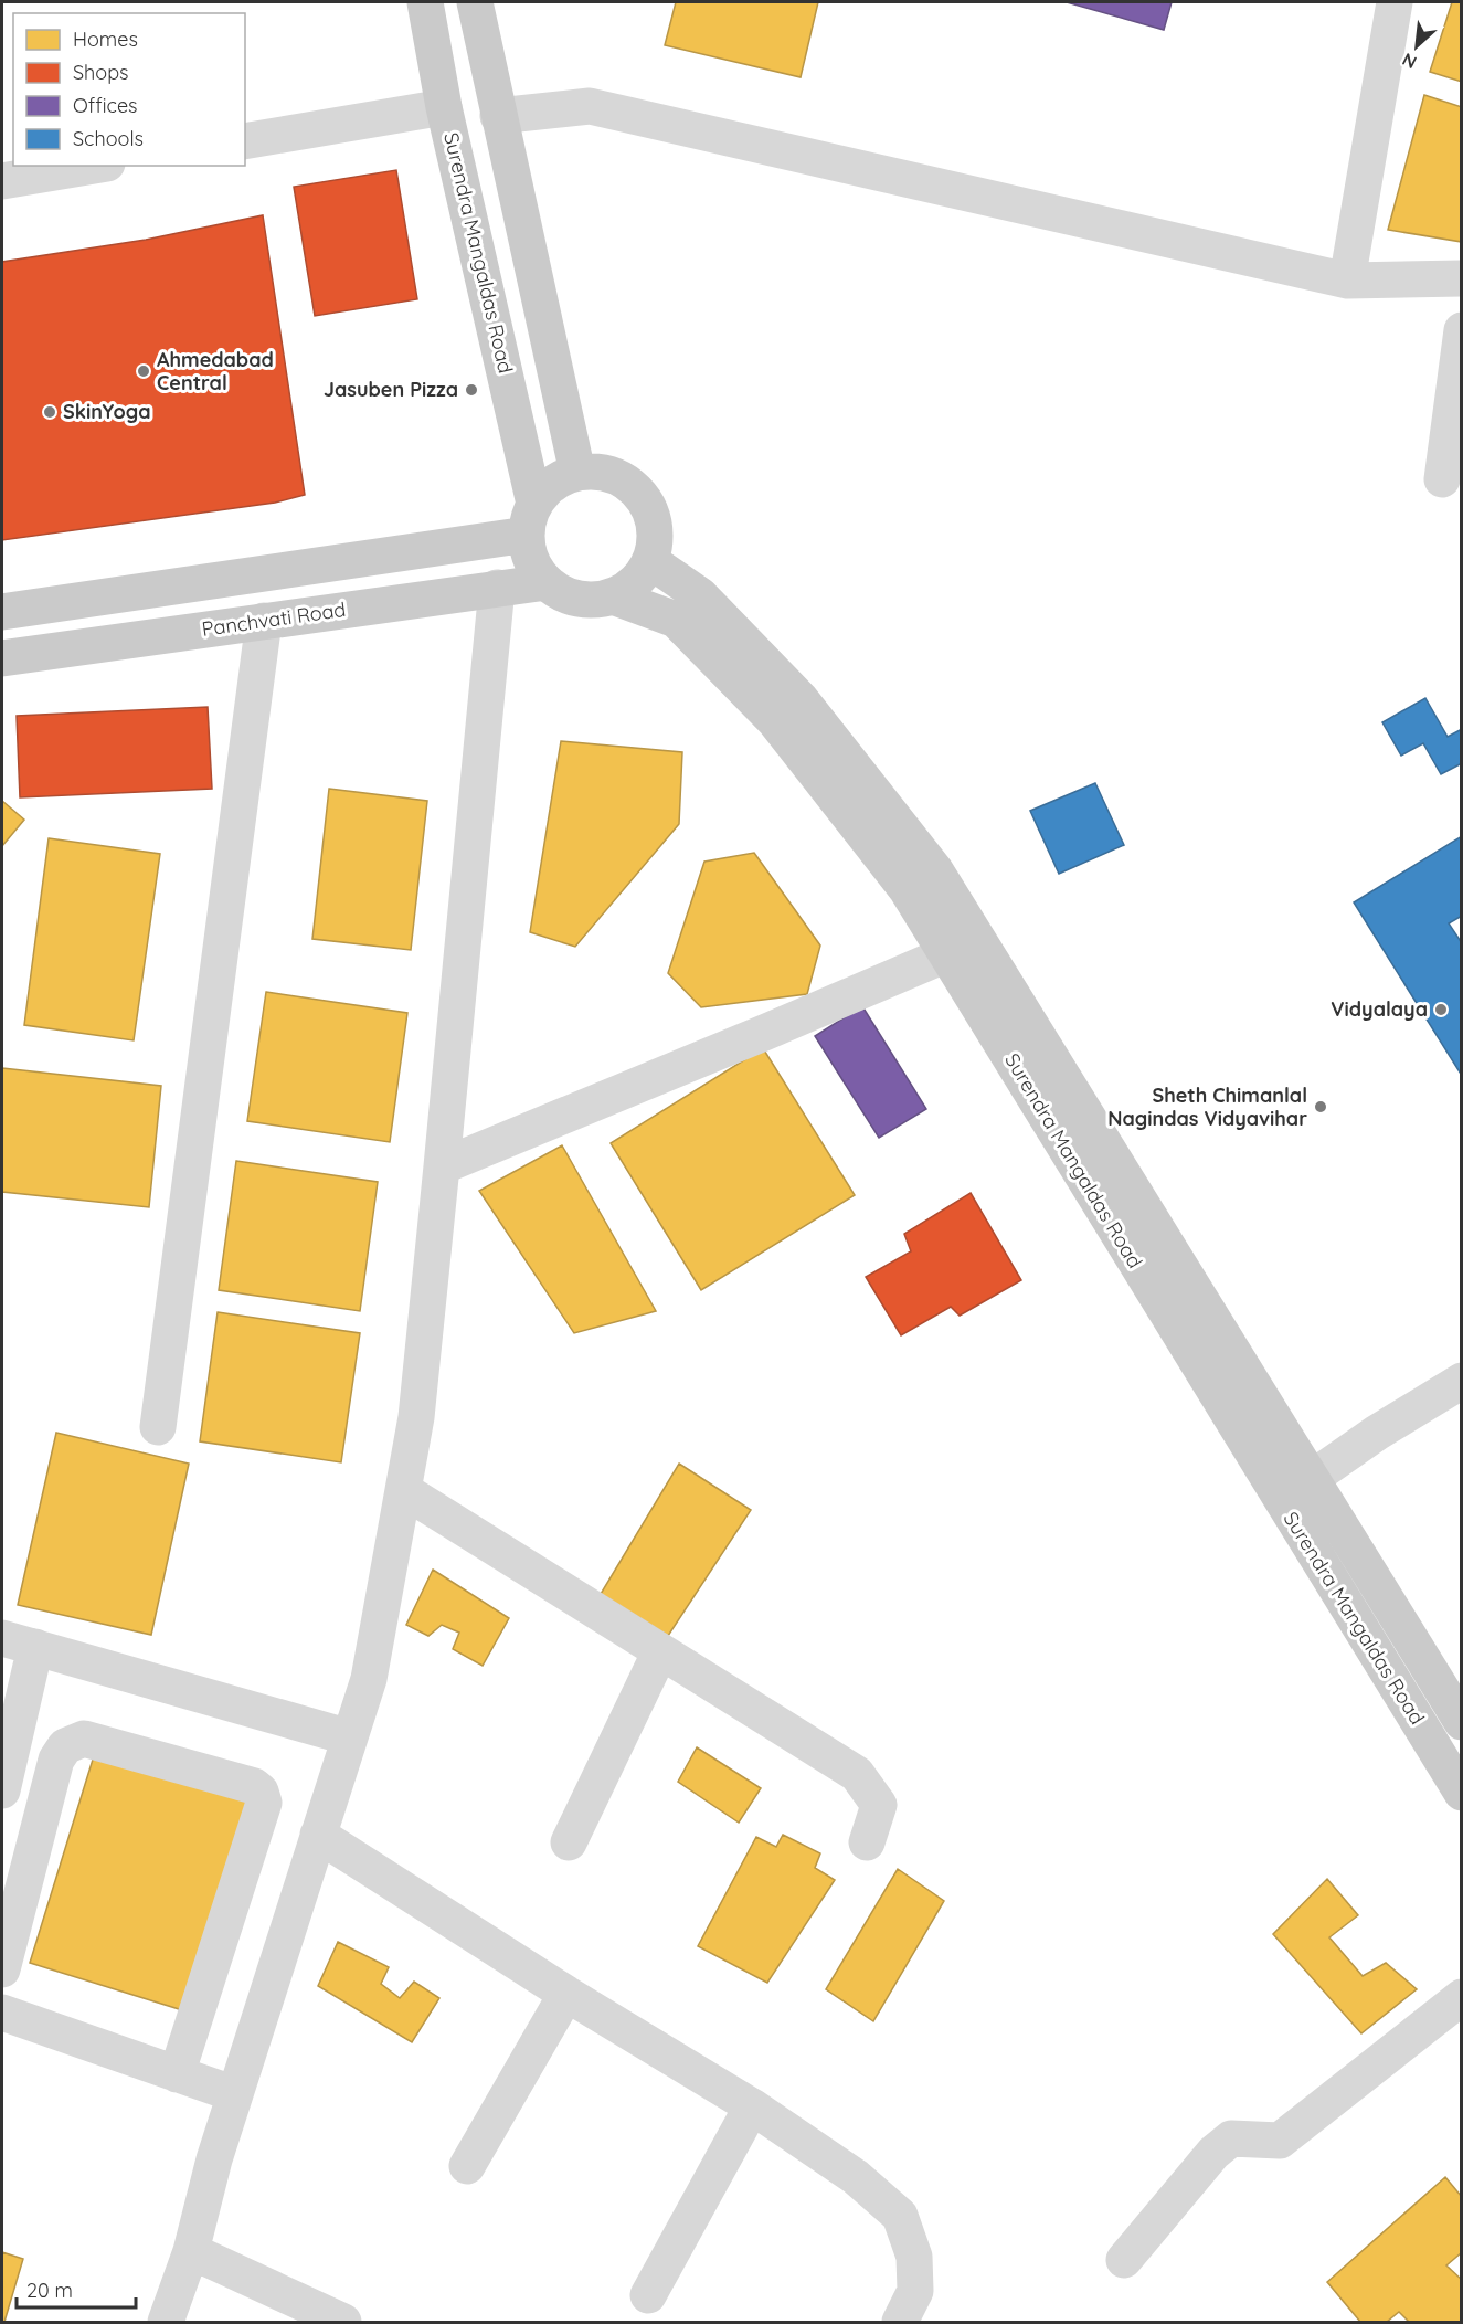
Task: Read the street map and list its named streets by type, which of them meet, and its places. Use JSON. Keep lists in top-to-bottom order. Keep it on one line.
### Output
{"streets":{"main road":["Surendra Mangaldas Road","Panchvati Road"]},"crossings":[["Surendra Mangaldas Road","Panchvati Road"]],"places":["Ahmedabad Central","Jasuben Pizza","SkinYoga","Vidyalaya","Sheth Chimanlal Nagindas Vidyavihar"],"legend":["Homes","Shops","Offices","Schools"],"scale_bar":"20 m","north":"bottom left"}
